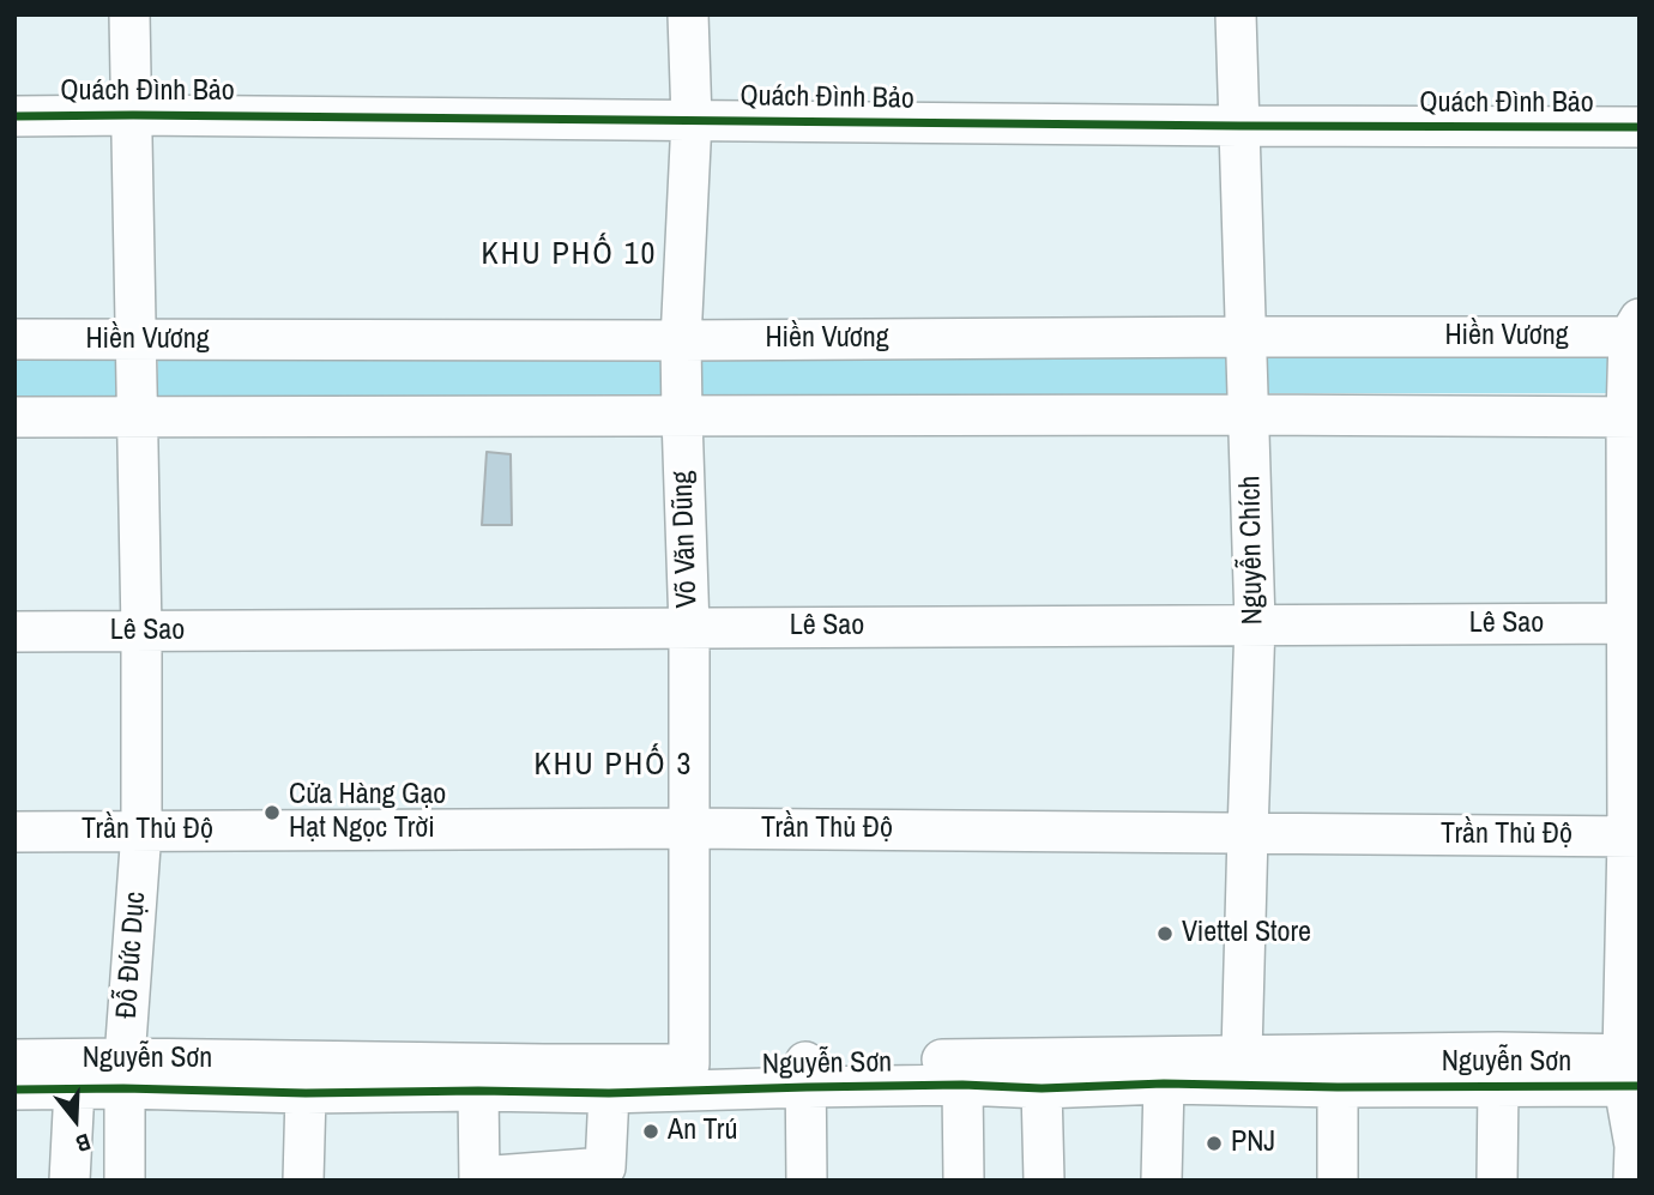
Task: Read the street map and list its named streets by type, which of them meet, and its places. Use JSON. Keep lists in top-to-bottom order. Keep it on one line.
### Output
{"streets":{"street":["Quách Đình Bảo","Hiền Vương","Võ Văn Dũng","Nguyễn Chích","Lê Sao","Trần Thủ Độ","Đỗ Đức Dục","Nguyễn Sơn"]},"crossings":[["Quách Đình Bảo","Võ Văn Dũng"],["Quách Đình Bảo","Nguyễn Chích"],["Quách Đình Bảo","Đỗ Đức Dục"],["Hiền Vương","Võ Văn Dũng"],["Hiền Vương","Nguyễn Chích"],["Hiền Vương","Đỗ Đức Dục"],["Võ Văn Dũng","Lê Sao"],["Võ Văn Dũng","Trần Thủ Độ"],["Võ Văn Dũng","Nguyễn Sơn"],["Nguyễn Chích","Lê Sao"],["Nguyễn Chích","Trần Thủ Độ"],["Nguyễn Chích","Nguyễn Sơn"],["Lê Sao","Đỗ Đức Dục"],["Trần Thủ Độ","Đỗ Đức Dục"],["Đỗ Đức Dục","Nguyễn Sơn"]],"districts":["KHU PHỐ 10","KHU PHỐ 3"],"places":["Cửa Hàng Gạo Hạt Ngọc Trời","Viettel Store","An Trú","PNJ"],"north":"bottom"}
